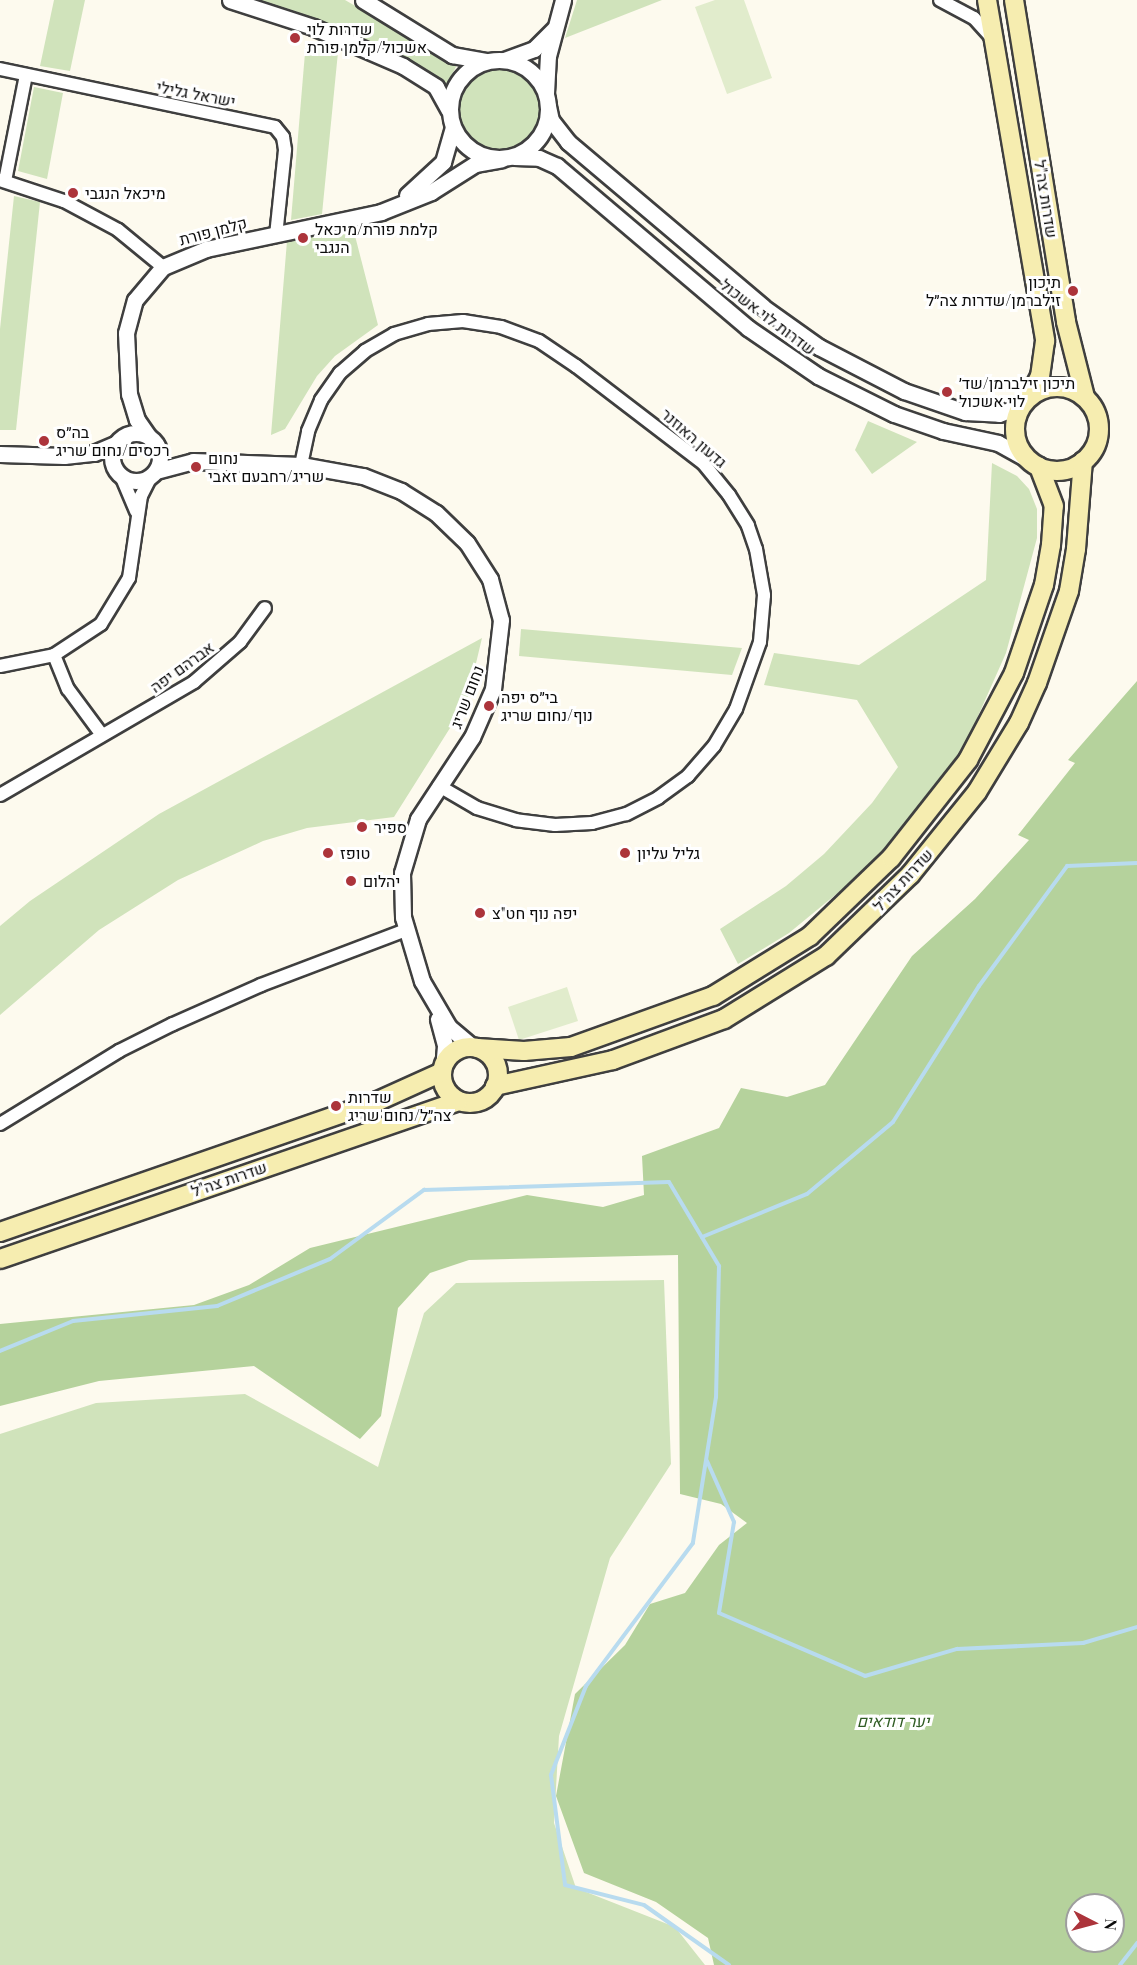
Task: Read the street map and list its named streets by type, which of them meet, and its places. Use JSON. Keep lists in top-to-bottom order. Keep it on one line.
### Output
{"streets":{"main road":["שדרות צה\"ל"],"street":["ישראל גלילי","קלמן פורת","שדרות לוי אשכול","גדעון האוזנר","אברהם יפה","נחום שריג"]},"crossings":[["ישראל גלילי","קלמן פורת"],["שדרות צה\"ל","שדרות לוי אשכול"],["שדרות צה\"ל","נחום שריג"],["קלמן פורת","שדרות לוי אשכול"],["קלמן פורת","נחום שריג"],["גדעון האוזנר","נחום שריג"]],"parks":["יער דודאים"],"places":["שדרות לוי אשכול/קלמן פורת","מיכאל הנגבי","קלמת פורת/מיכאל הנגבי","תיכון זילברמן/שדרות צה״ל","תיכון זילברמן/שד׳ לוי אשכול","בה״ס רכסים/נחום שריג","נחום שריג/רחבעם זאבי","בי״ס יפה נוף/נחום שריג","ספיר","טופז","גליל עליון","יהלום","יפה נוף חט\"צ","שדרות צה״ל/נחום שריג"],"north":"right"}
